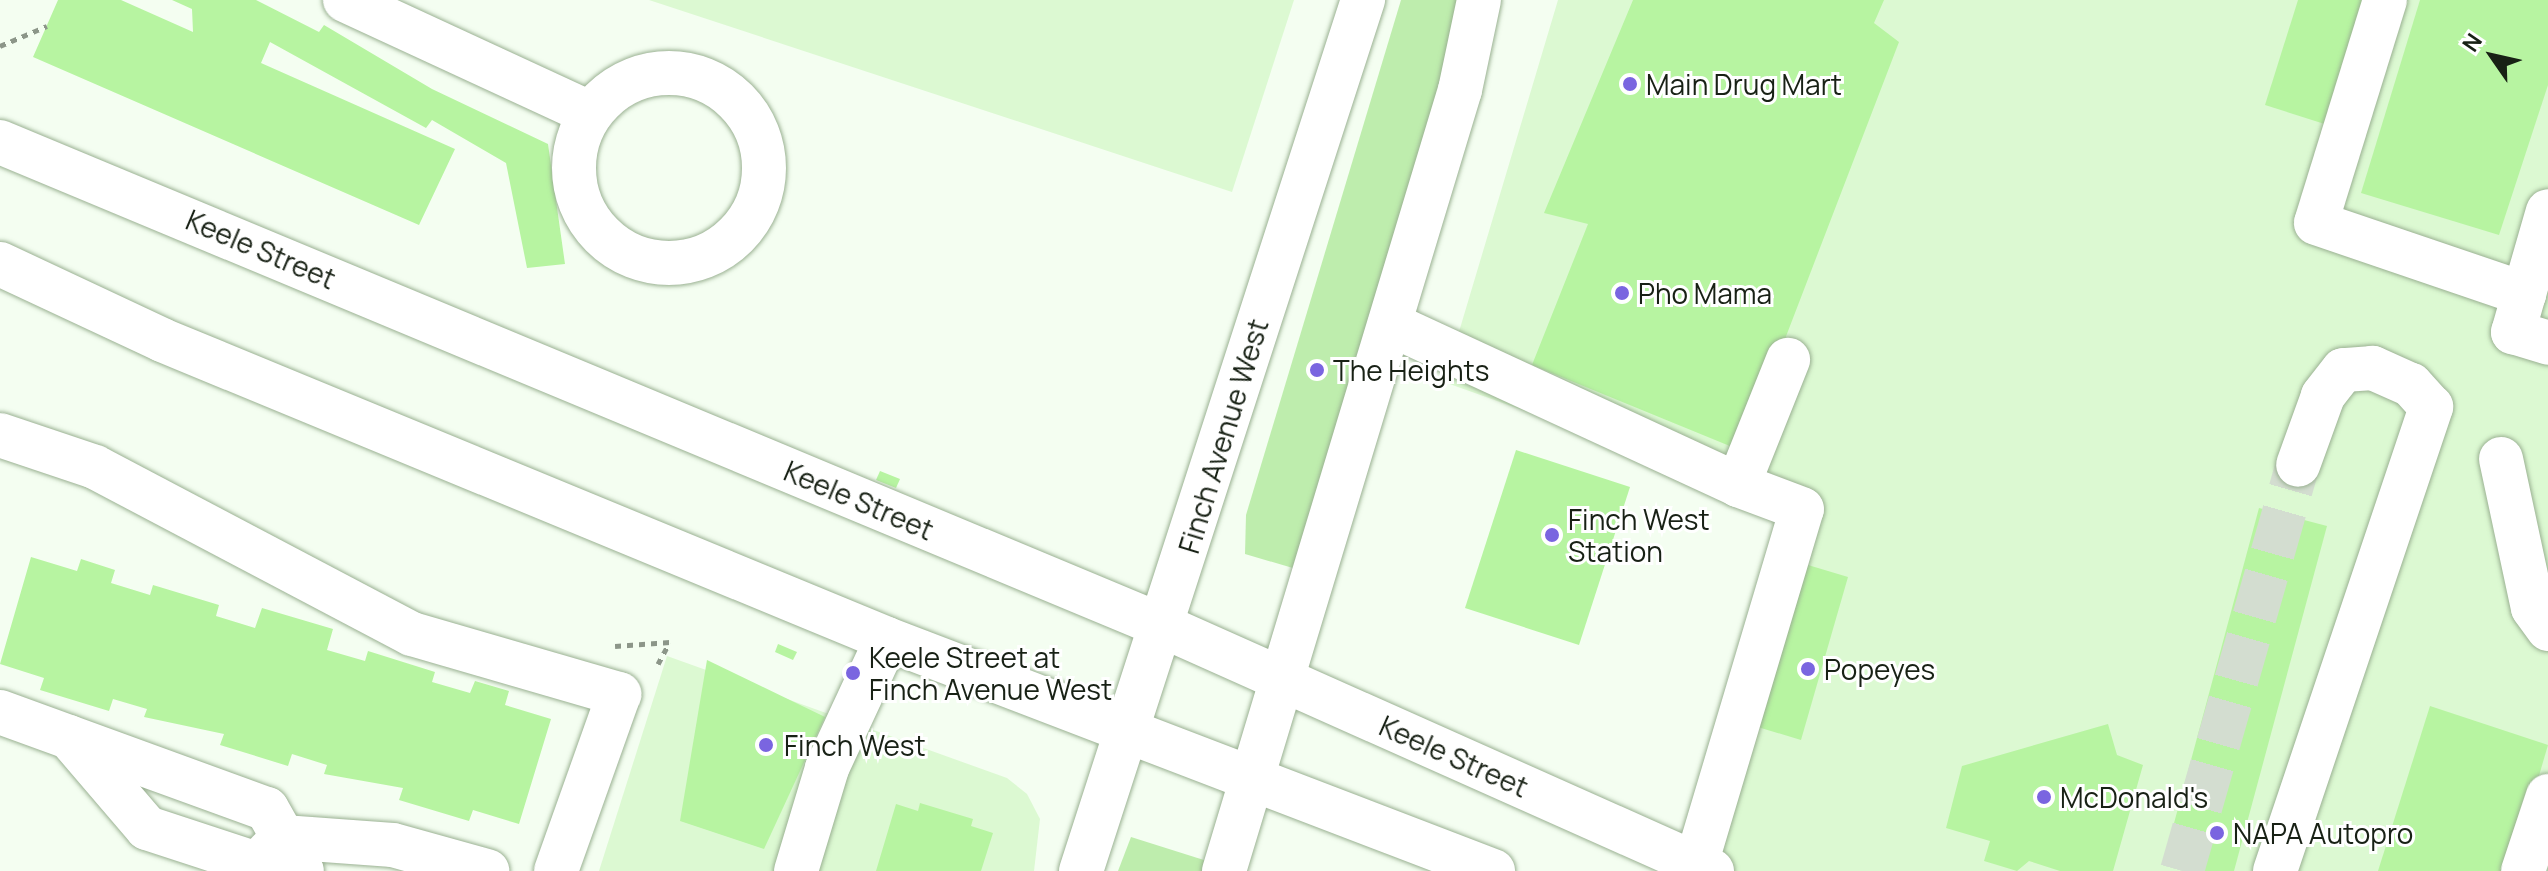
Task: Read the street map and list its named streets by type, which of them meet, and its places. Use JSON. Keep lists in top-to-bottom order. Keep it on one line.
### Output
{"streets":{"main road":["Keele Street","Finch Avenue West"]},"crossings":[["Keele Street","Finch Avenue West"]],"places":["Main Drug Mart","Pho Mama","The Heights","Finch West Station","Popeyes","Keele Street at Finch Avenue West","Finch West","McDonald's","NAPA Autopro"],"north":"top left"}
